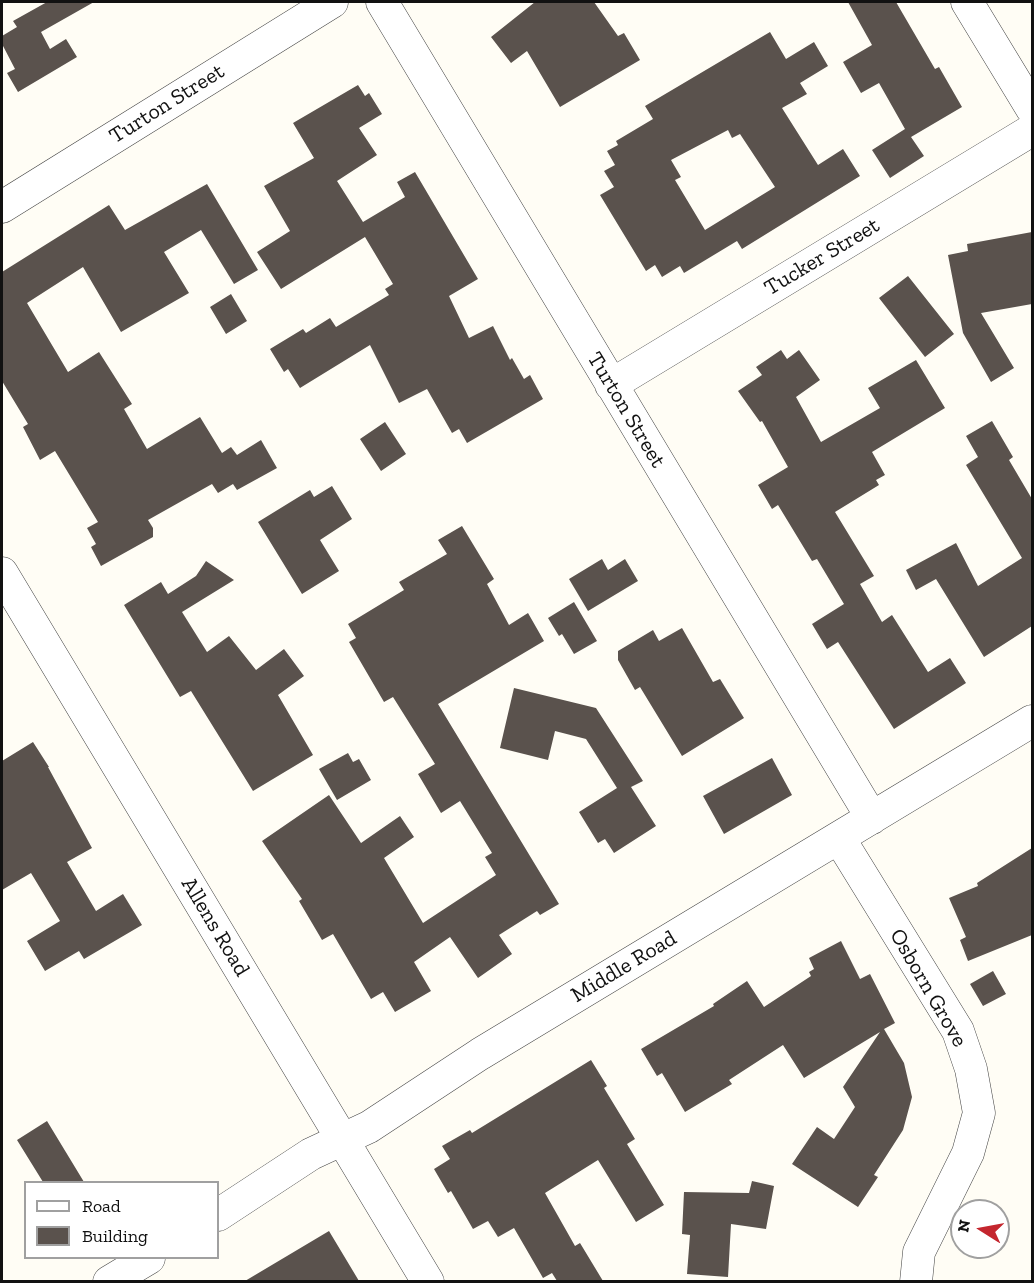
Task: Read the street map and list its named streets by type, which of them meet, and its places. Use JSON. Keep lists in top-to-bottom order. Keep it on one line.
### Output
{"streets":{"street":["Turton Street","Tucker Street","Allens Road","Middle Road","Osborn Grove"]},"crossings":[["Turton Street","Tucker Street"],["Turton Street","Middle Road"],["Allens Road","Middle Road"],["Middle Road","Osborn Grove"]],"legend":["Road","Building"],"north":"left"}
